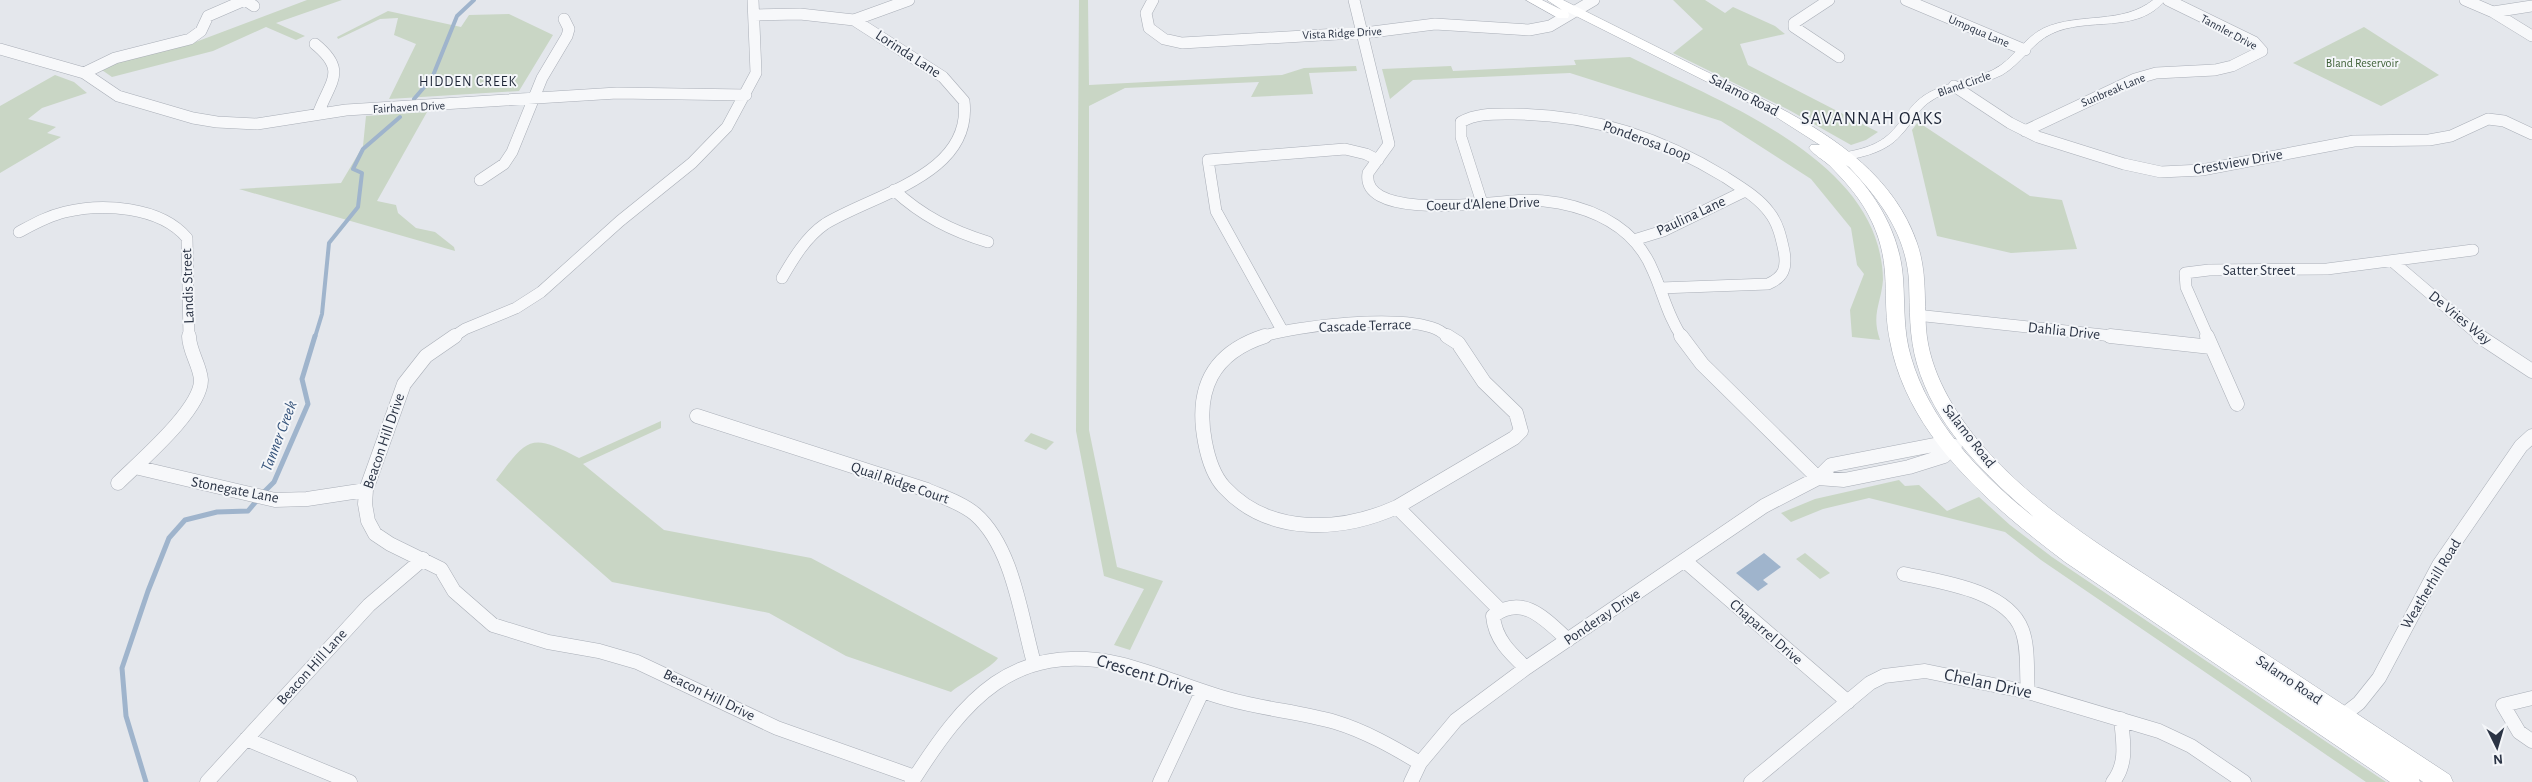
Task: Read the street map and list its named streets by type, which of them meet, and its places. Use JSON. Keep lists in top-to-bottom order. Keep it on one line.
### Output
{"streets":{"main road":["Salamo Road"],"street":["Umpqua Lane","Tannler Drive","Vista Ridge Drive","Lorinda Lane","Bland Circle","Sunbreak Lane","Fairhaven Drive","Ponderosa Loop","Crestview Drive","Coeur d'Alene Drive","Paulina Lane","Satter Street","Landis Street","De Vries Way","Cascade Terrace","Dahlia Drive","Beacon Hill Drive","Quail Ridge Court","Stonegate Lane","Weatherhill Road","Ponderay Drive","Chaparrel Drive","Beacon Hill Lane","Crescent Drive","Chelan Drive"]},"crossings":[["Umpqua Lane","Bland Circle"],["Tannler Drive","Sunbreak Lane"],["Vista Ridge Drive","Salamo Road"],["Vista Ridge Drive","Coeur d'Alene Drive"],["Lorinda Lane","Beacon Hill Drive"],["Bland Circle","Salamo Road"],["Bland Circle","Crestview Drive"],["Sunbreak Lane","Crestview Drive"],["Salamo Road","Dahlia Drive"],["Salamo Road","Weatherhill Road"],["Fairhaven Drive","Beacon Hill Drive"],["Ponderosa Loop","Coeur d'Alene Drive"],["Ponderosa Loop","Paulina Lane"],["Coeur d'Alene Drive","Paulina Lane"],["Coeur d'Alene Drive","Ponderay Drive"],["Satter Street","De Vries Way"],["Satter Street","Dahlia Drive"],["Landis Street","Stonegate Lane"],["Beacon Hill Drive","Stonegate Lane"],["Beacon Hill Drive","Beacon Hill Lane"],["Beacon Hill Drive","Crescent Drive"],["Quail Ridge Court","Crescent Drive"],["Ponderay Drive","Chaparrel Drive"],["Ponderay Drive","Crescent Drive"],["Chaparrel Drive","Chelan Drive"]],"districts":["HIDDEN CREEK","SAVANNAH OAKS"],"water":["Tanner Creek"],"parks":["Bland Reservoir"],"north":"bottom"}
